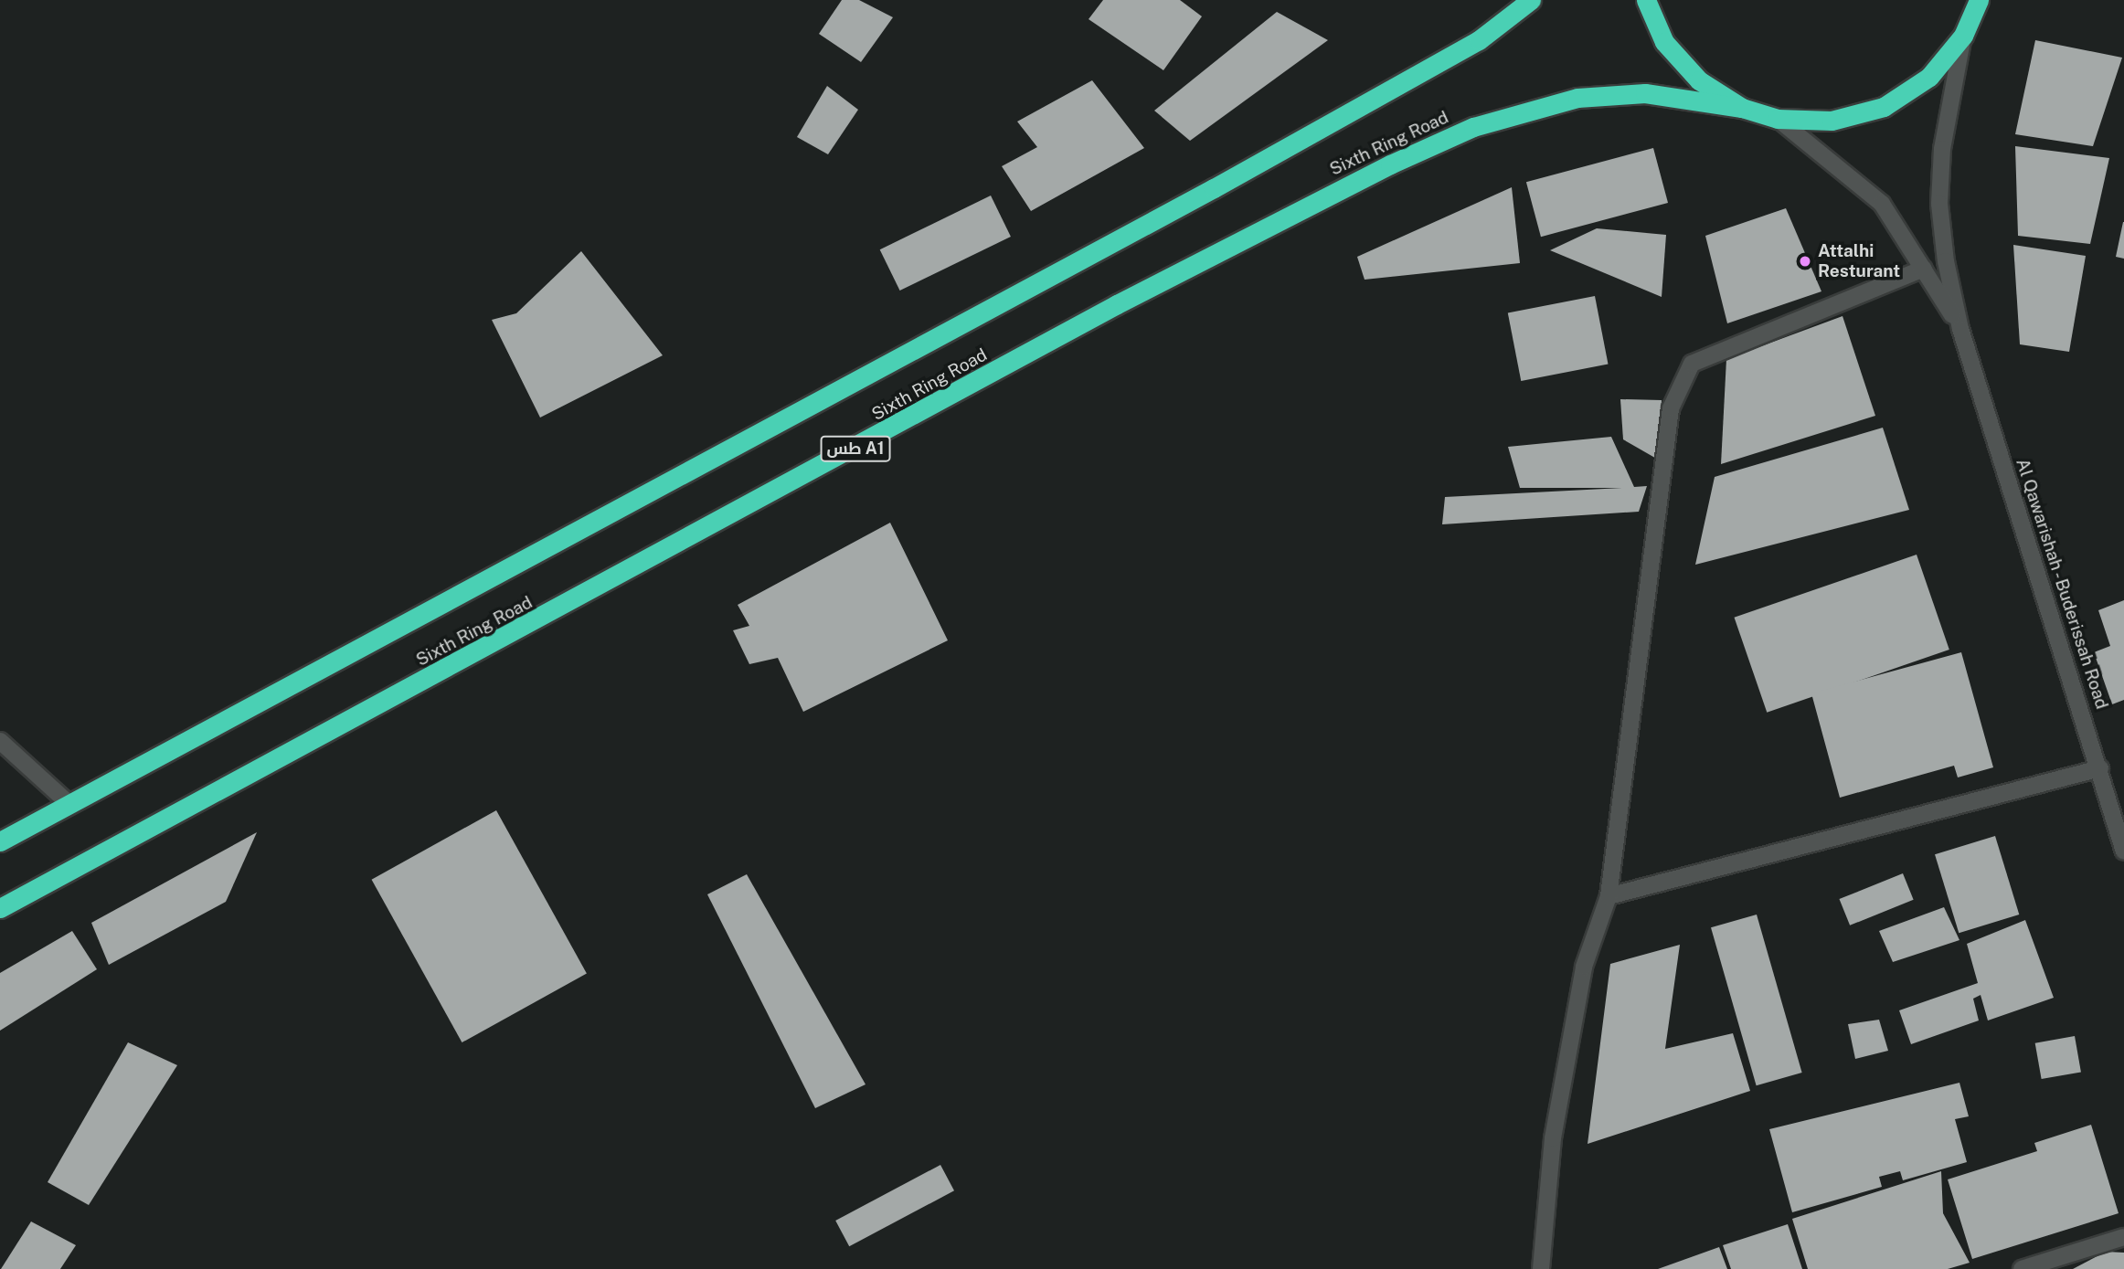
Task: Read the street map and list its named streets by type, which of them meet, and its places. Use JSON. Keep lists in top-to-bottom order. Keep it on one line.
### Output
{"streets":{"highway":["Sixth Ring Road","طس A1"],"main road":["Al Qawarishah - Buderissah Road"]},"places":["Attalhi Resturant"]}
